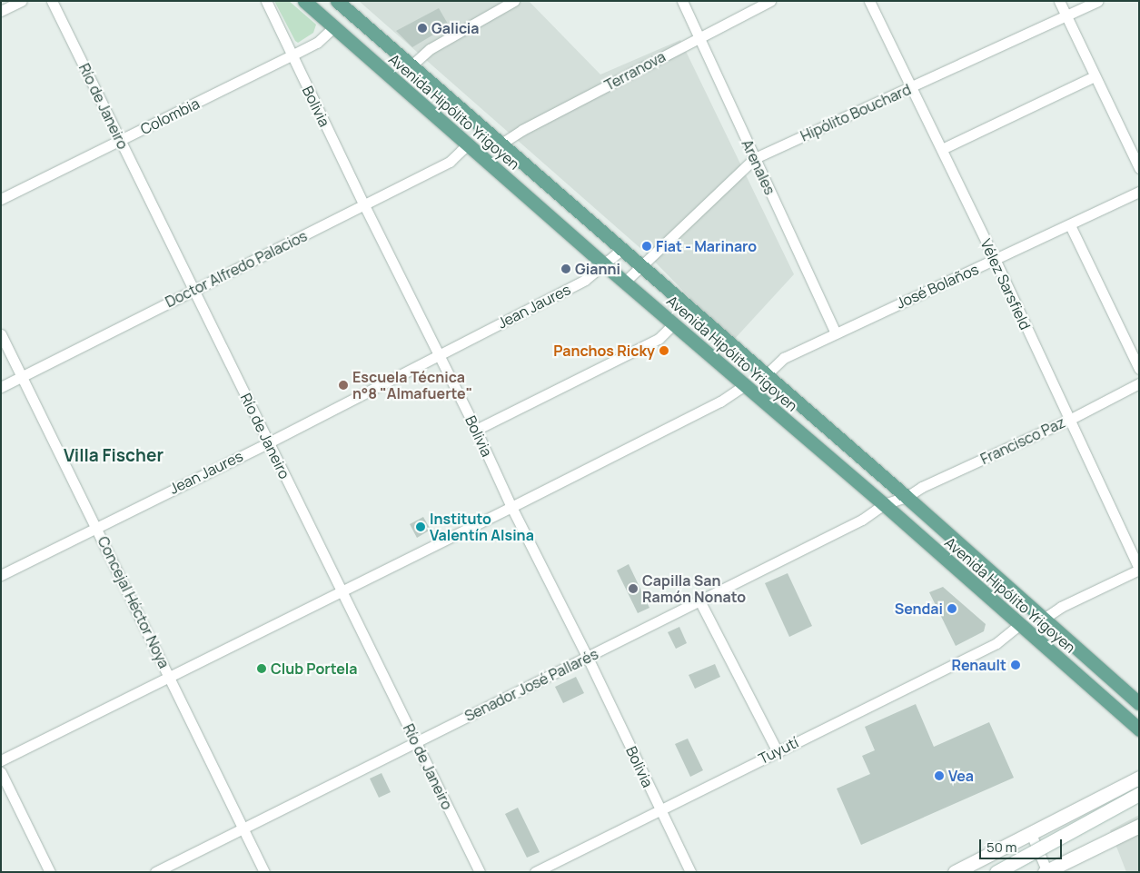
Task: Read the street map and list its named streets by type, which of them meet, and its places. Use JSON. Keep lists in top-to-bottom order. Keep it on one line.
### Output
{"streets":{"main road":["Avenida Hipólito Yrigoyen"],"street":["Terranova","Río de Janeiro","Bolivia","Hipólito Bouchard","Colombia","Arenales","Doctor Alfredo Palacios","Vélez Sarsfield","José Bolaños","Jean Jaures","Francisco Paz","Concejal Héctor Noya","Senador José Pallarés","Tuyutí"]},"crossings":[["Terranova","Avenida Hipólito Yrigoyen"],["Terranova","Arenales"],["Río de Janeiro","Colombia"],["Río de Janeiro","Doctor Alfredo Palacios"],["Río de Janeiro","Jean Jaures"],["Río de Janeiro","Senador José Pallarés"],["Bolivia","Colombia"],["Bolivia","Doctor Alfredo Palacios"],["Bolivia","Jean Jaures"],["Bolivia","Senador José Pallarés"],["Bolivia","Tuyutí"],["Avenida Hipólito Yrigoyen","Hipólito Bouchard"],["Avenida Hipólito Yrigoyen","Colombia"],["Avenida Hipólito Yrigoyen","Doctor Alfredo Palacios"],["Avenida Hipólito Yrigoyen","José Bolaños"],["Avenida Hipólito Yrigoyen","Jean Jaures"],["Avenida Hipólito Yrigoyen","Francisco Paz"],["Avenida Hipólito Yrigoyen","Senador José Pallarés"],["Avenida Hipólito Yrigoyen","Tuyutí"],["Hipólito Bouchard","Arenales"],["Hipólito Bouchard","Vélez Sarsfield"],["Arenales","José Bolaños"],["Doctor Alfredo Palacios","Concejal Héctor Noya"],["Vélez Sarsfield","José Bolaños"],["Vélez Sarsfield","Francisco Paz"],["Jean Jaures","Concejal Héctor Noya"],["Francisco Paz","Senador José Pallarés"],["Concejal Héctor Noya","Senador José Pallarés"]],"districts":["Villa Fischer"],"places":["Galicia","Fiat - Marinaro","Gianni","Panchos Ricky","Escuela Técnica n°8 \"Almafuerte\"","Instituto Valentín Alsina","Capilla San Ramón Nonato","Sendai","Renault","Club Portela","Vea"],"scale_bar":"50 m"}
